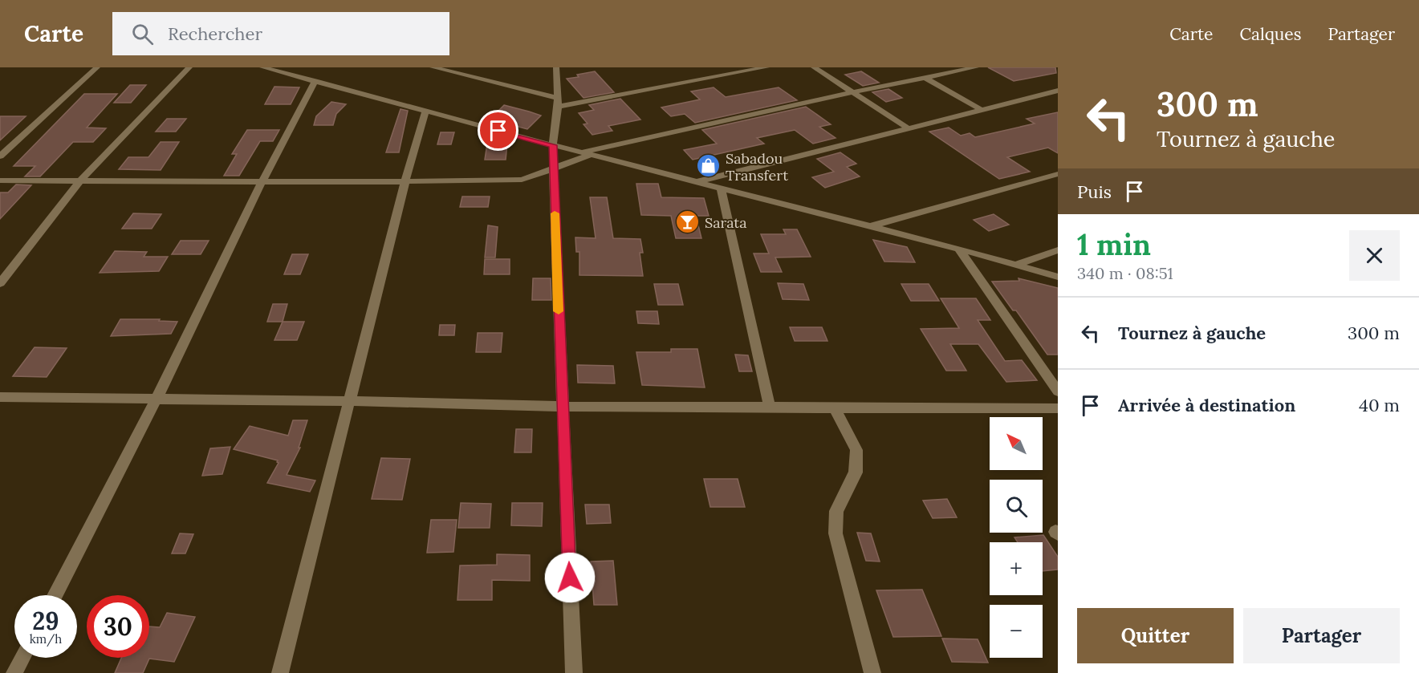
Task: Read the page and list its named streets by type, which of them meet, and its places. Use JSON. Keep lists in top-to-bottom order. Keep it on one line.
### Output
{"places":{"shop":["Sabadou Transfert"],"bar":["Sarata"]},"north":"top left","page":{"header":"Carte","search":"Rechercher","nav":["Carte","Calques","Partager"],"turn":["300 m","Tournez à gauche"],"then":"Puis","heading":["1 min","340 m · 08:51"],"list":[{"name":"Tournez à gauche","value":"300 m"},{"name":"Arrivée à destination","value":"40 m"}],"map_buttons":["+","−"],"speed":"29 km/h","limit":"30","buttons":["Quitter","Partager"]}}
